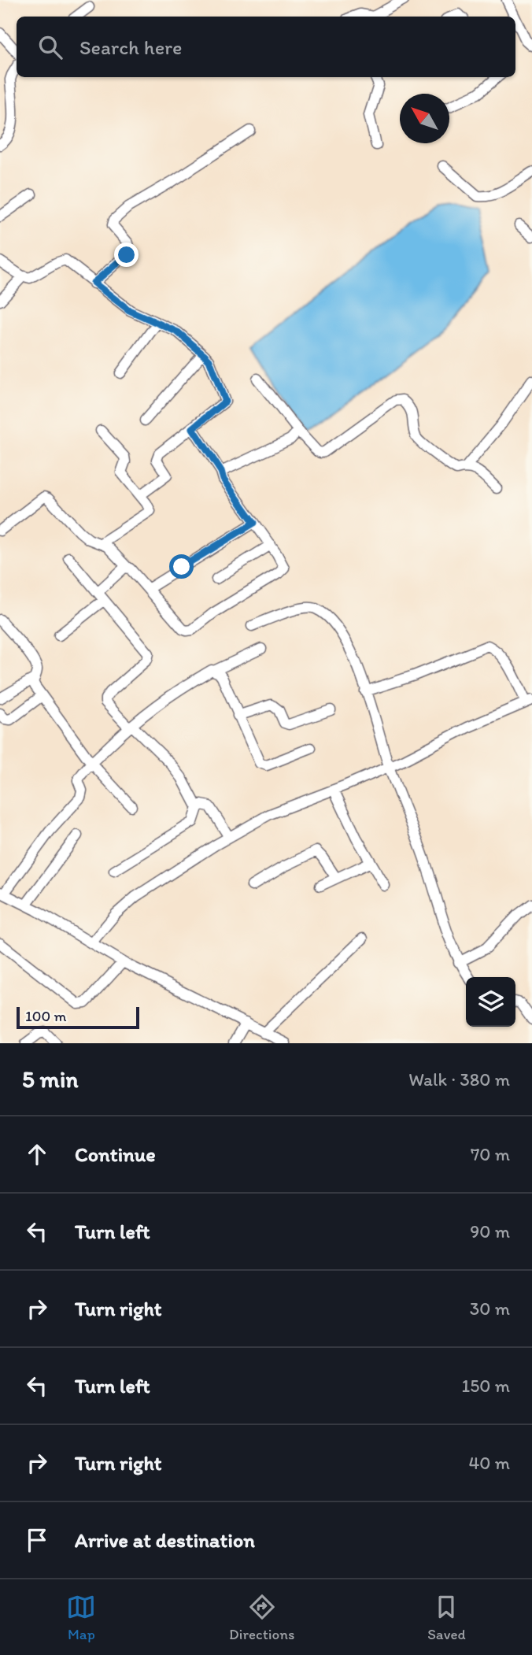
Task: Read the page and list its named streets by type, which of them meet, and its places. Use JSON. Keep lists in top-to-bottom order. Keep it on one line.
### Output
{"scale_bar":"100 m","north":"top left","page":{"search":"Search here","scale":"100 m","heading":["5 min","Walk · 380 m"],"list":[["Continue","70 m"],["Turn left","90 m"],["Turn right","30 m"],["Turn left","150 m"],["Turn right","40 m"],"Arrive at destination"],"nav":["Map","Directions","Saved"]}}
